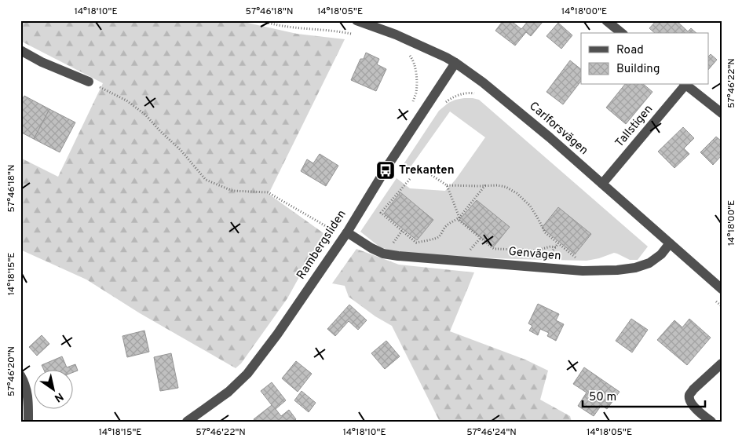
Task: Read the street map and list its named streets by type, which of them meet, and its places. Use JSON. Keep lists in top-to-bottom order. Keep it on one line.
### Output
{"streets":{"street":["Tallstigen","Carlforsvägen","Rambergsliden","Genvägen"]},"crossings":[["Tallstigen","Carlforsvägen"],["Carlforsvägen","Rambergsliden"],["Carlforsvägen","Genvägen"],["Rambergsliden","Genvägen"]],"places":{"bus stop":["Trekanten"]},"legend":["Road","Building"],"scale_bar":"50 m","north":"bottom right","coordinates":["14°18'10\"E","57°46'18\"N","14°18'05\"E","14°18'00\"E","57°46'22\"N","14°18'15\"E","57°46'20\"N","57°46'24\"N"]}
